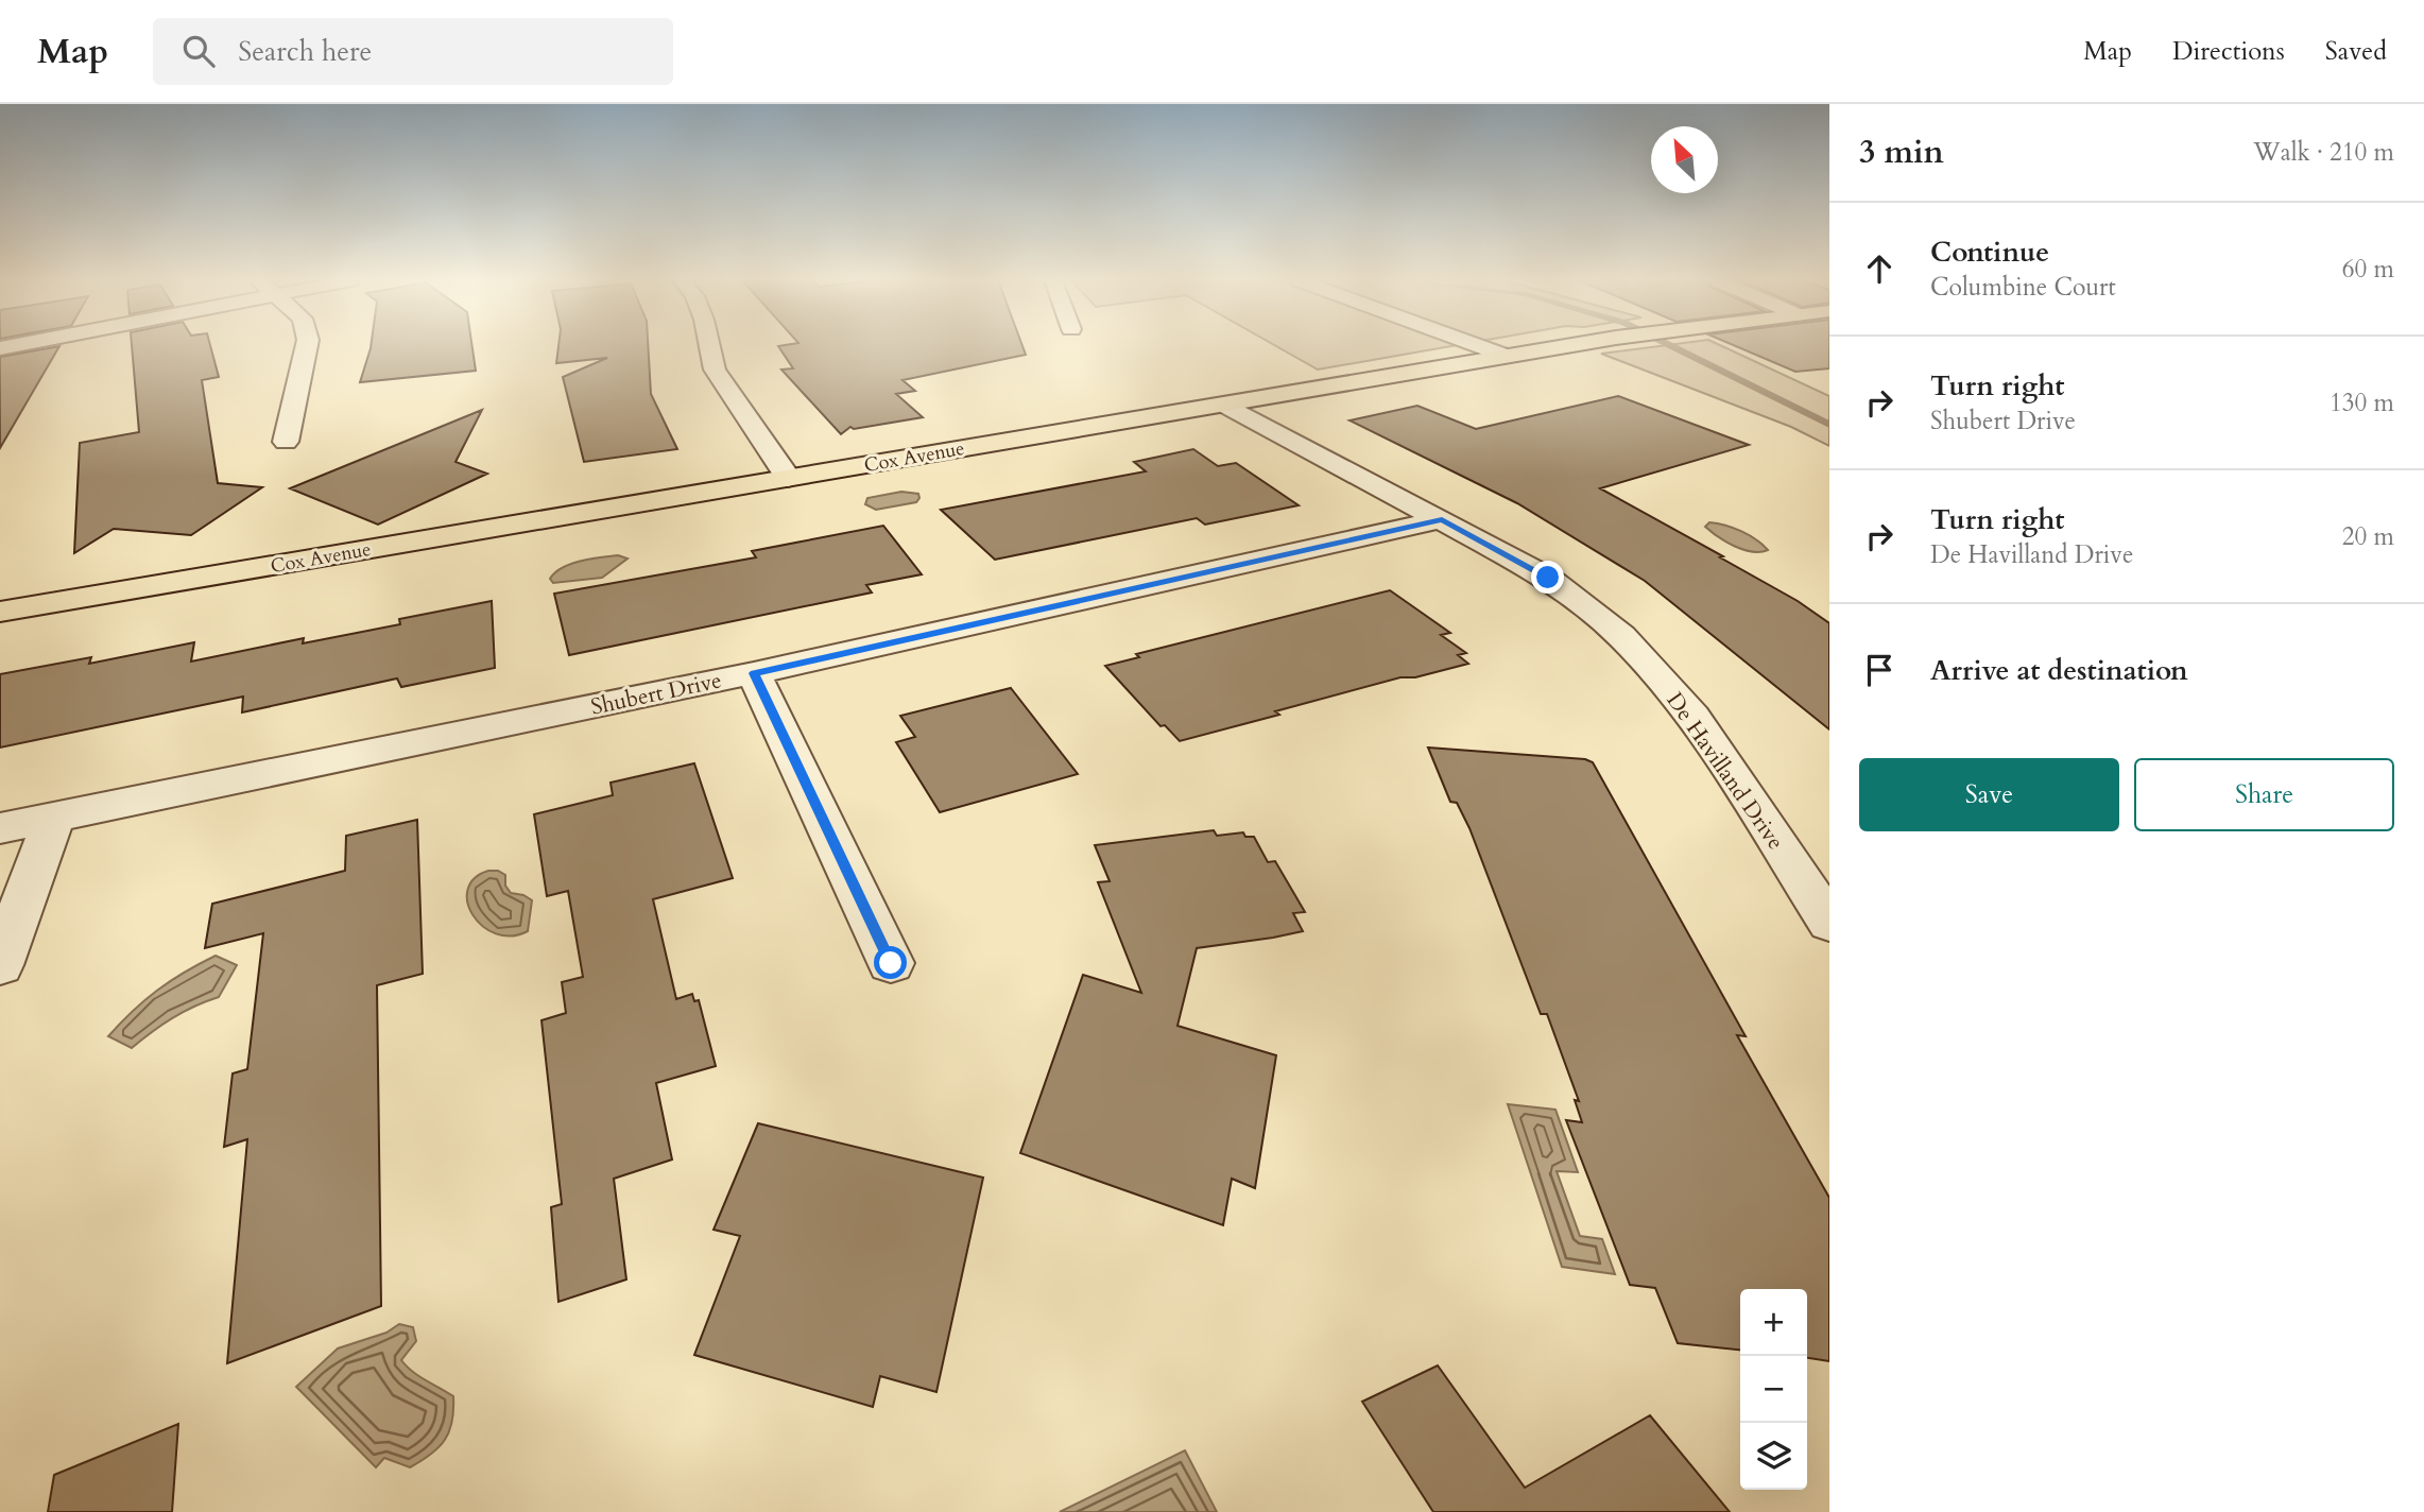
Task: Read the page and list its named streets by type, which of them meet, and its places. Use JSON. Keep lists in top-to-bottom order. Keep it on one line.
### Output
{"streets":{"main road":["Cox Avenue"],"street":["Shubert Drive","De Havilland Drive"]},"crossings":[["Cox Avenue","De Havilland Drive"],["Shubert Drive","De Havilland Drive"]],"north":"top left","page":{"header":"Map","search":"Search here","nav":["Map","Directions","Saved"],"heading":["3 min","Walk · 210 m"],"list":[["Continue","Columbine Court","60 m"],["Turn right","Shubert Drive","130 m"],["Turn right","De Havilland Drive","20 m"],"Arrive at destination"],"buttons":["Save","Share"],"map_buttons":["+","−"]}}
